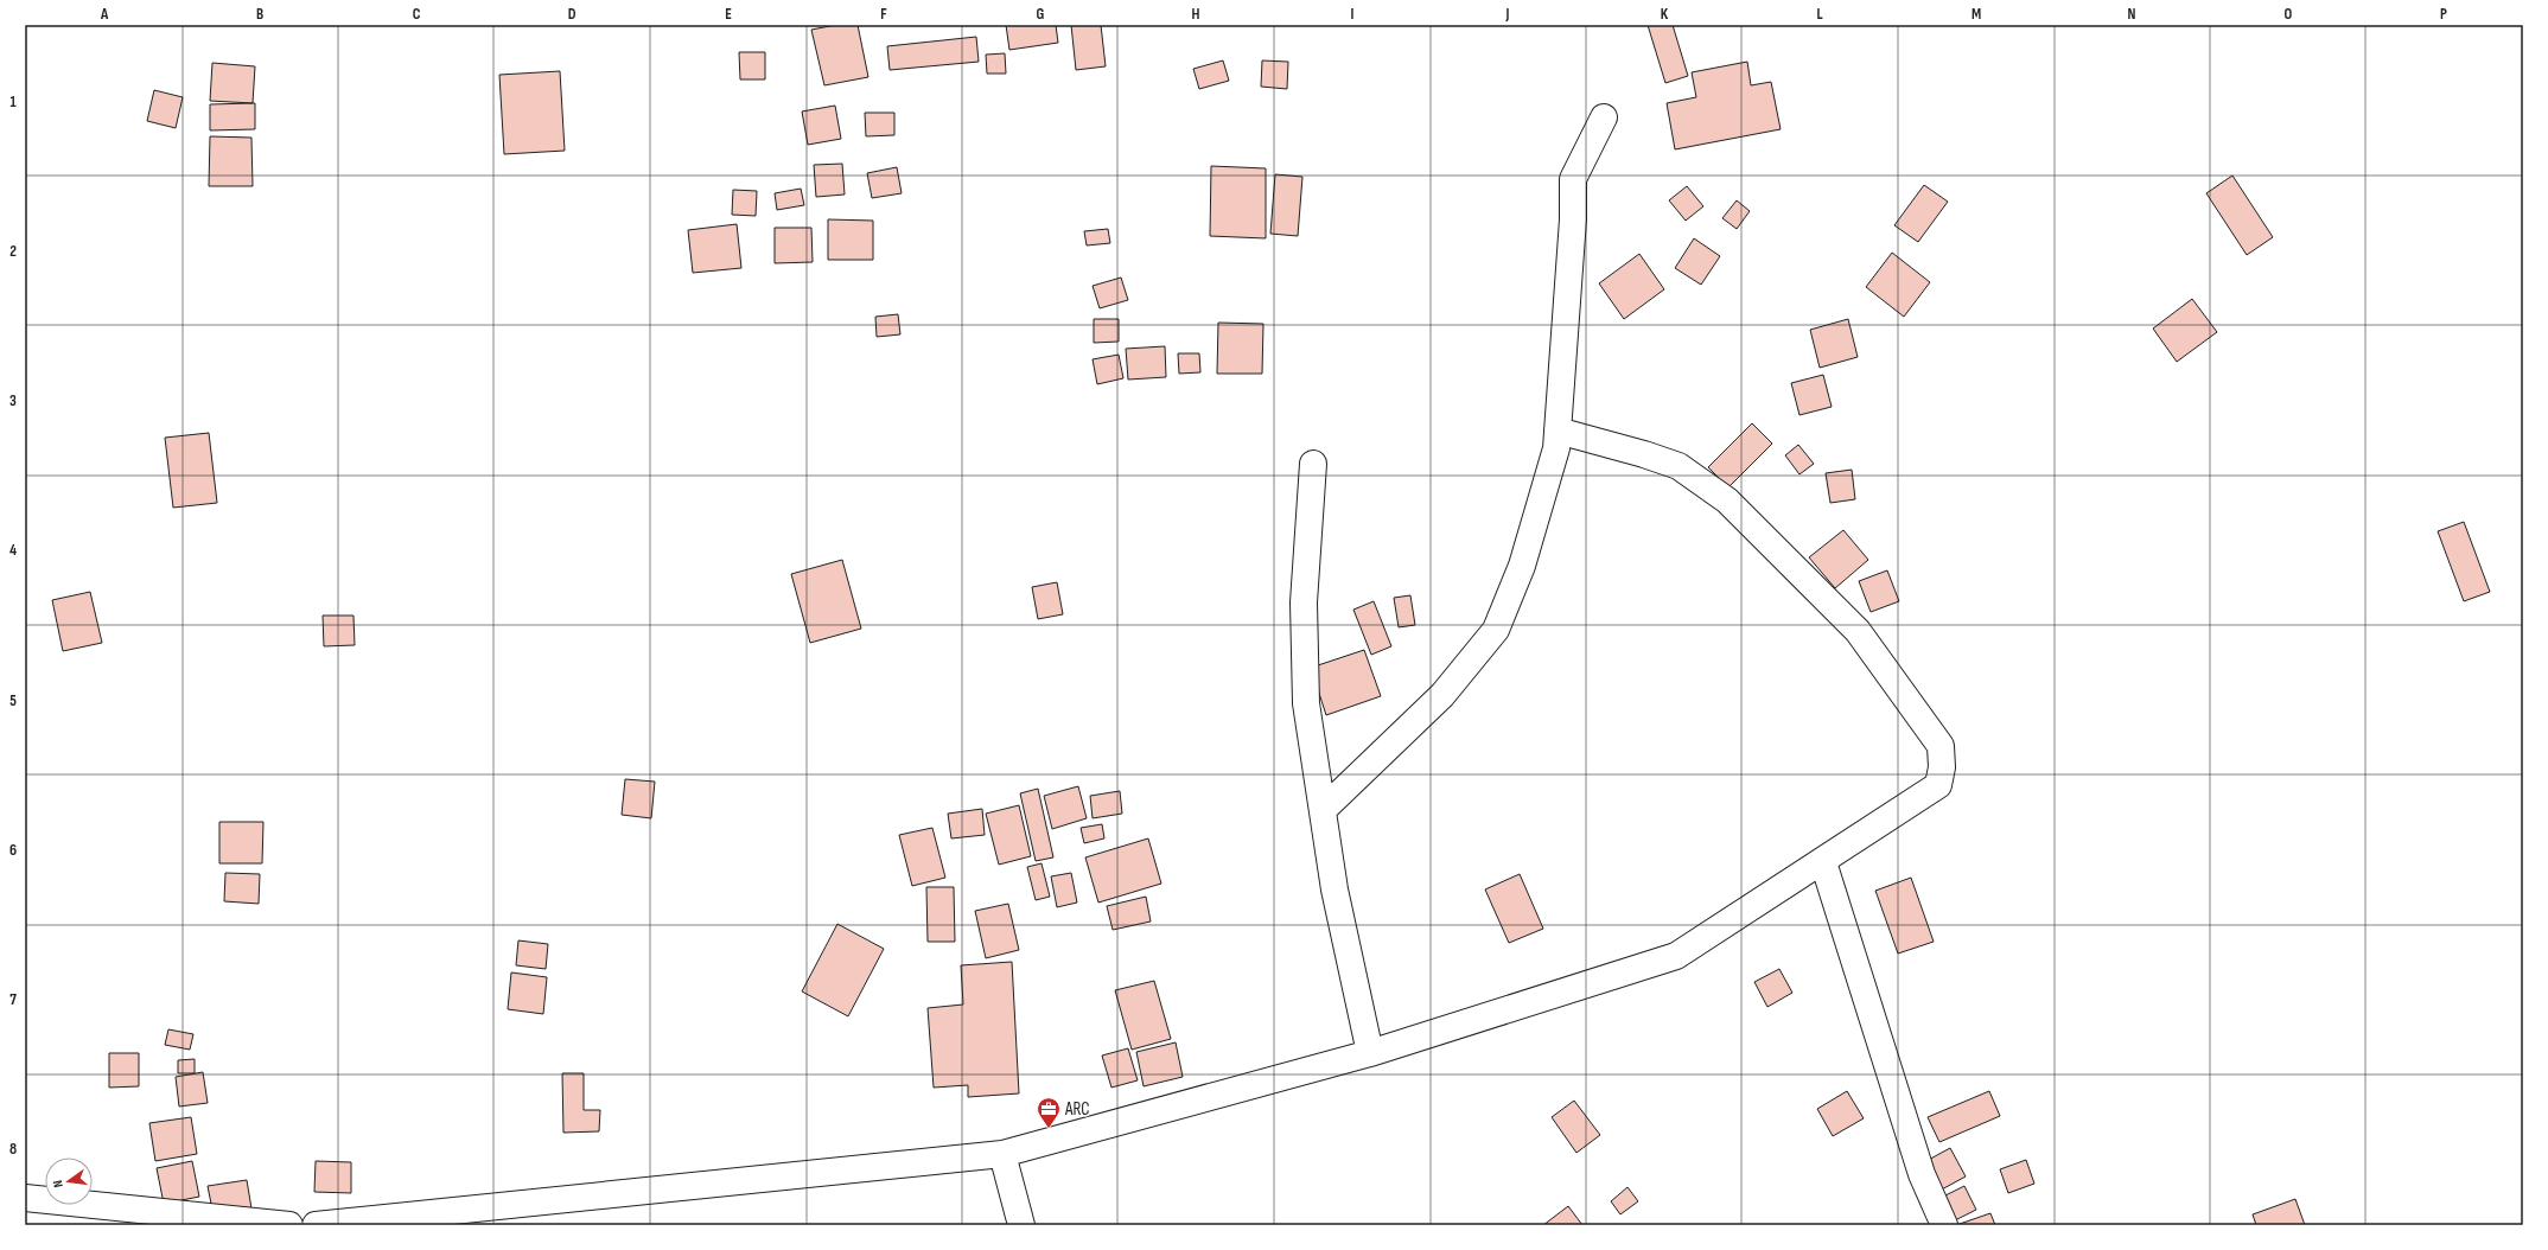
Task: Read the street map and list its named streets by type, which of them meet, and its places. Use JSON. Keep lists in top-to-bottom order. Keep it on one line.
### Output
{"places":{"office":["ARC"]},"north":"left","grid":{"columns":["A","B","C","D","E","F","G","H","I","J","K","L","M","N","O","P"],"rows":["1","2","3","4","5","6","7","8"]}}
